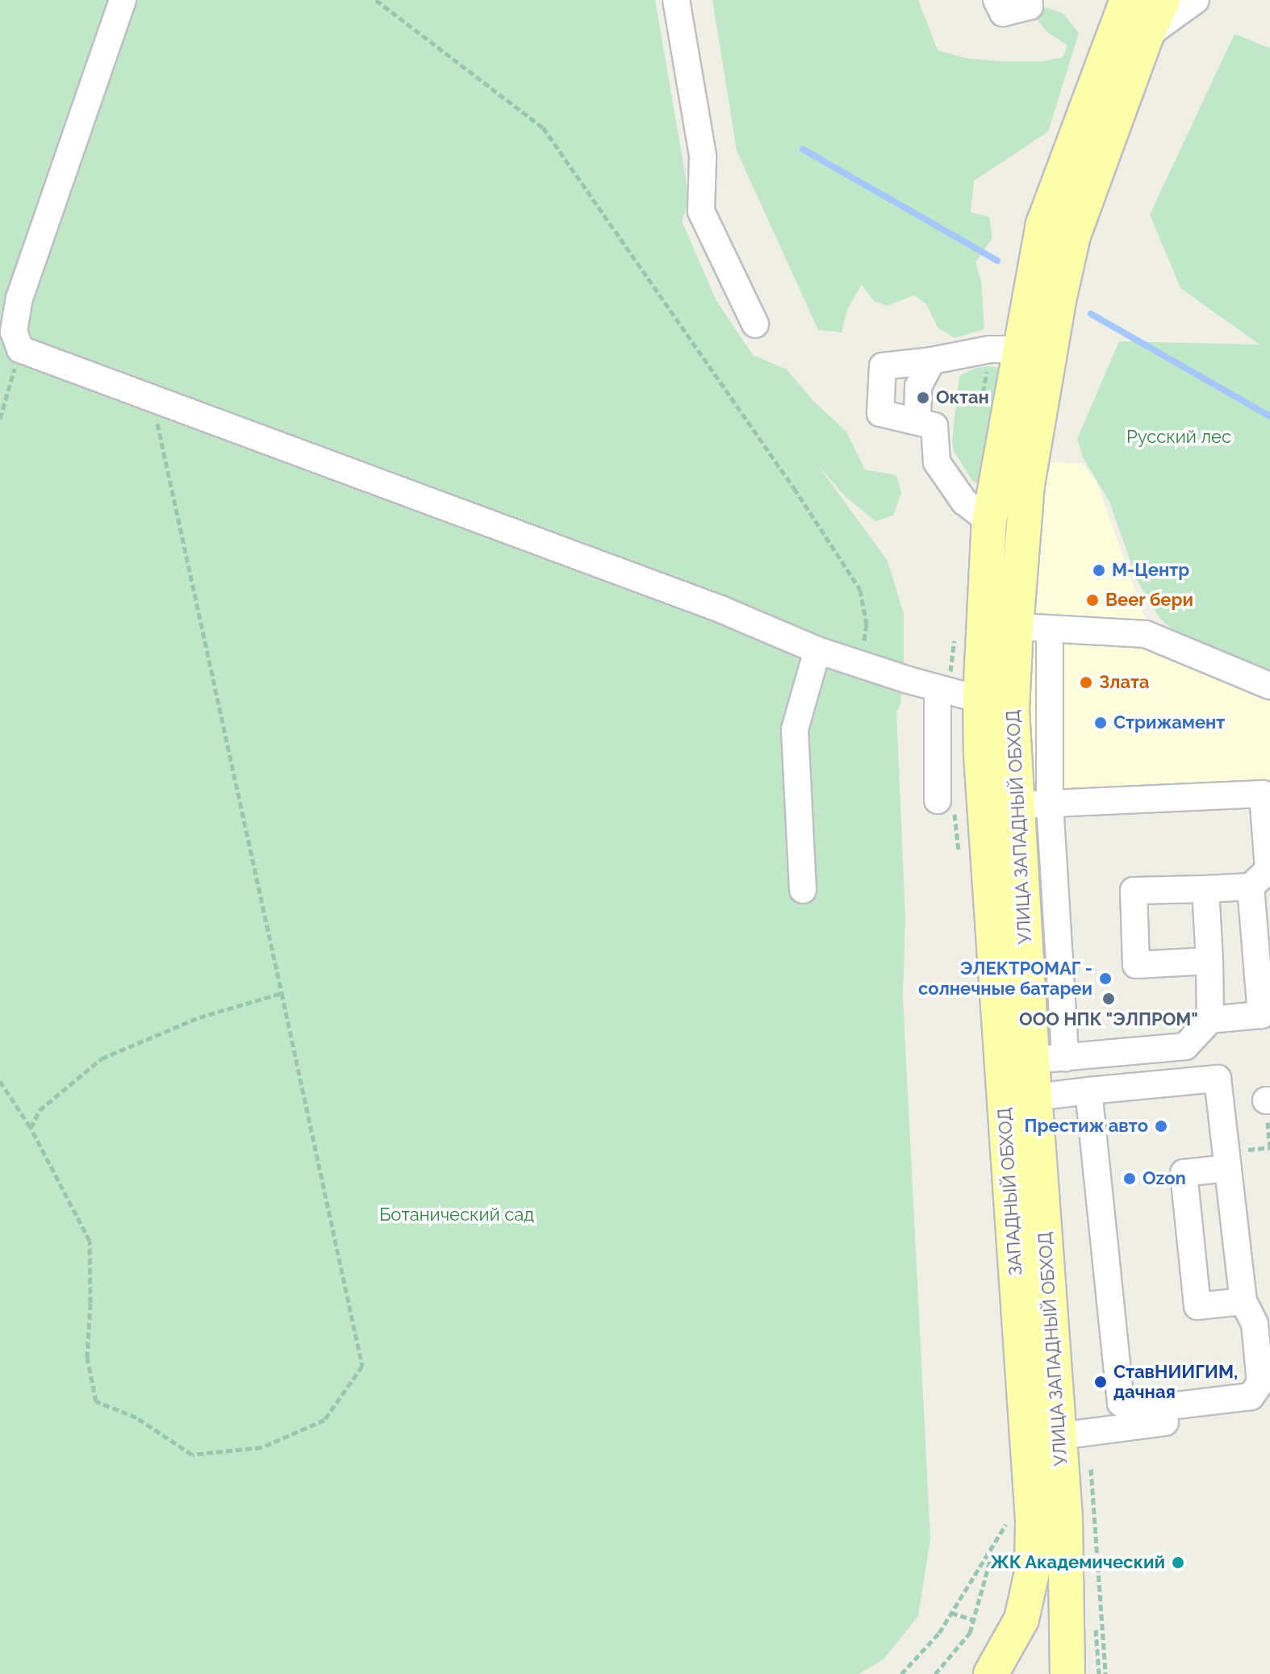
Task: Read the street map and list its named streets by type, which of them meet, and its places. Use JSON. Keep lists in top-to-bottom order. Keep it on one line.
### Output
{"streets":{"main road":["УЛИЦА ЗАПАДНЫЙ ОБХОД","ЗАПАДНЫЙ ОБХОД"]},"crossings":[["УЛИЦА ЗАПАДНЫЙ ОБХОД","ЗАПАДНЫЙ ОБХОД"]],"parks":["Русский лес","Ботанический сад"],"places":["Октан","М-Центр","Beer бери","Злата","Стрижамент","ЭЛЕКТРОМАГ - солнечные батареи","ООО НПК \"ЭЛПРОМ\"","Престиж авто","Ozon","СтавНИИГИМ, дачная","ЖК Академический"]}
